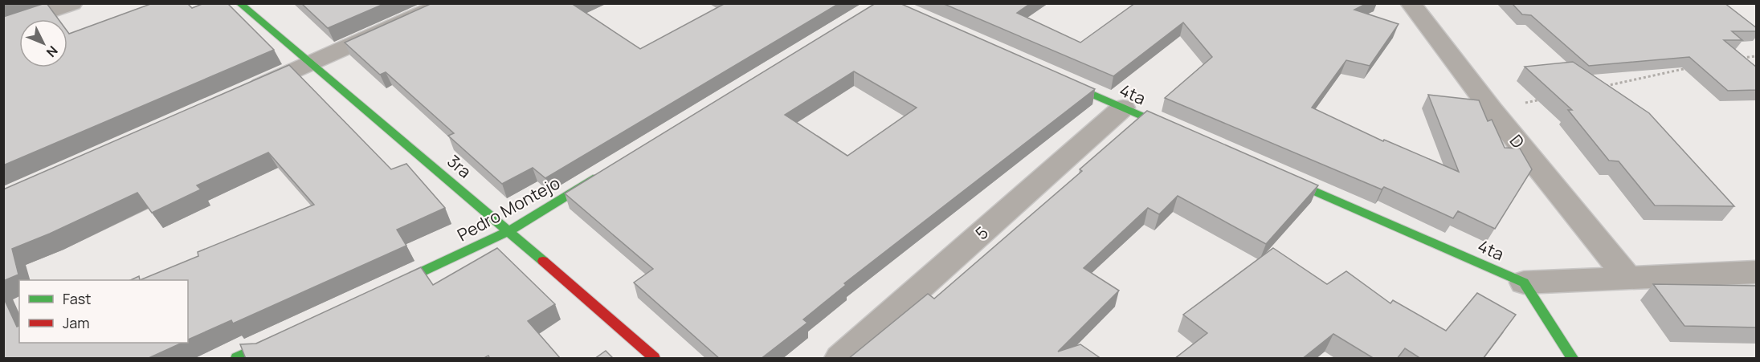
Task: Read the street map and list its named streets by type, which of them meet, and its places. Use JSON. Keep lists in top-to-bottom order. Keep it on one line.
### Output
{"streets":{"street":["4ta","D","3ra","Pedro Montejo","5"]},"crossings":[["4ta","5"],["3ra","Pedro Montejo"]],"legend":["Fast","Jam"],"north":"bottom right"}
